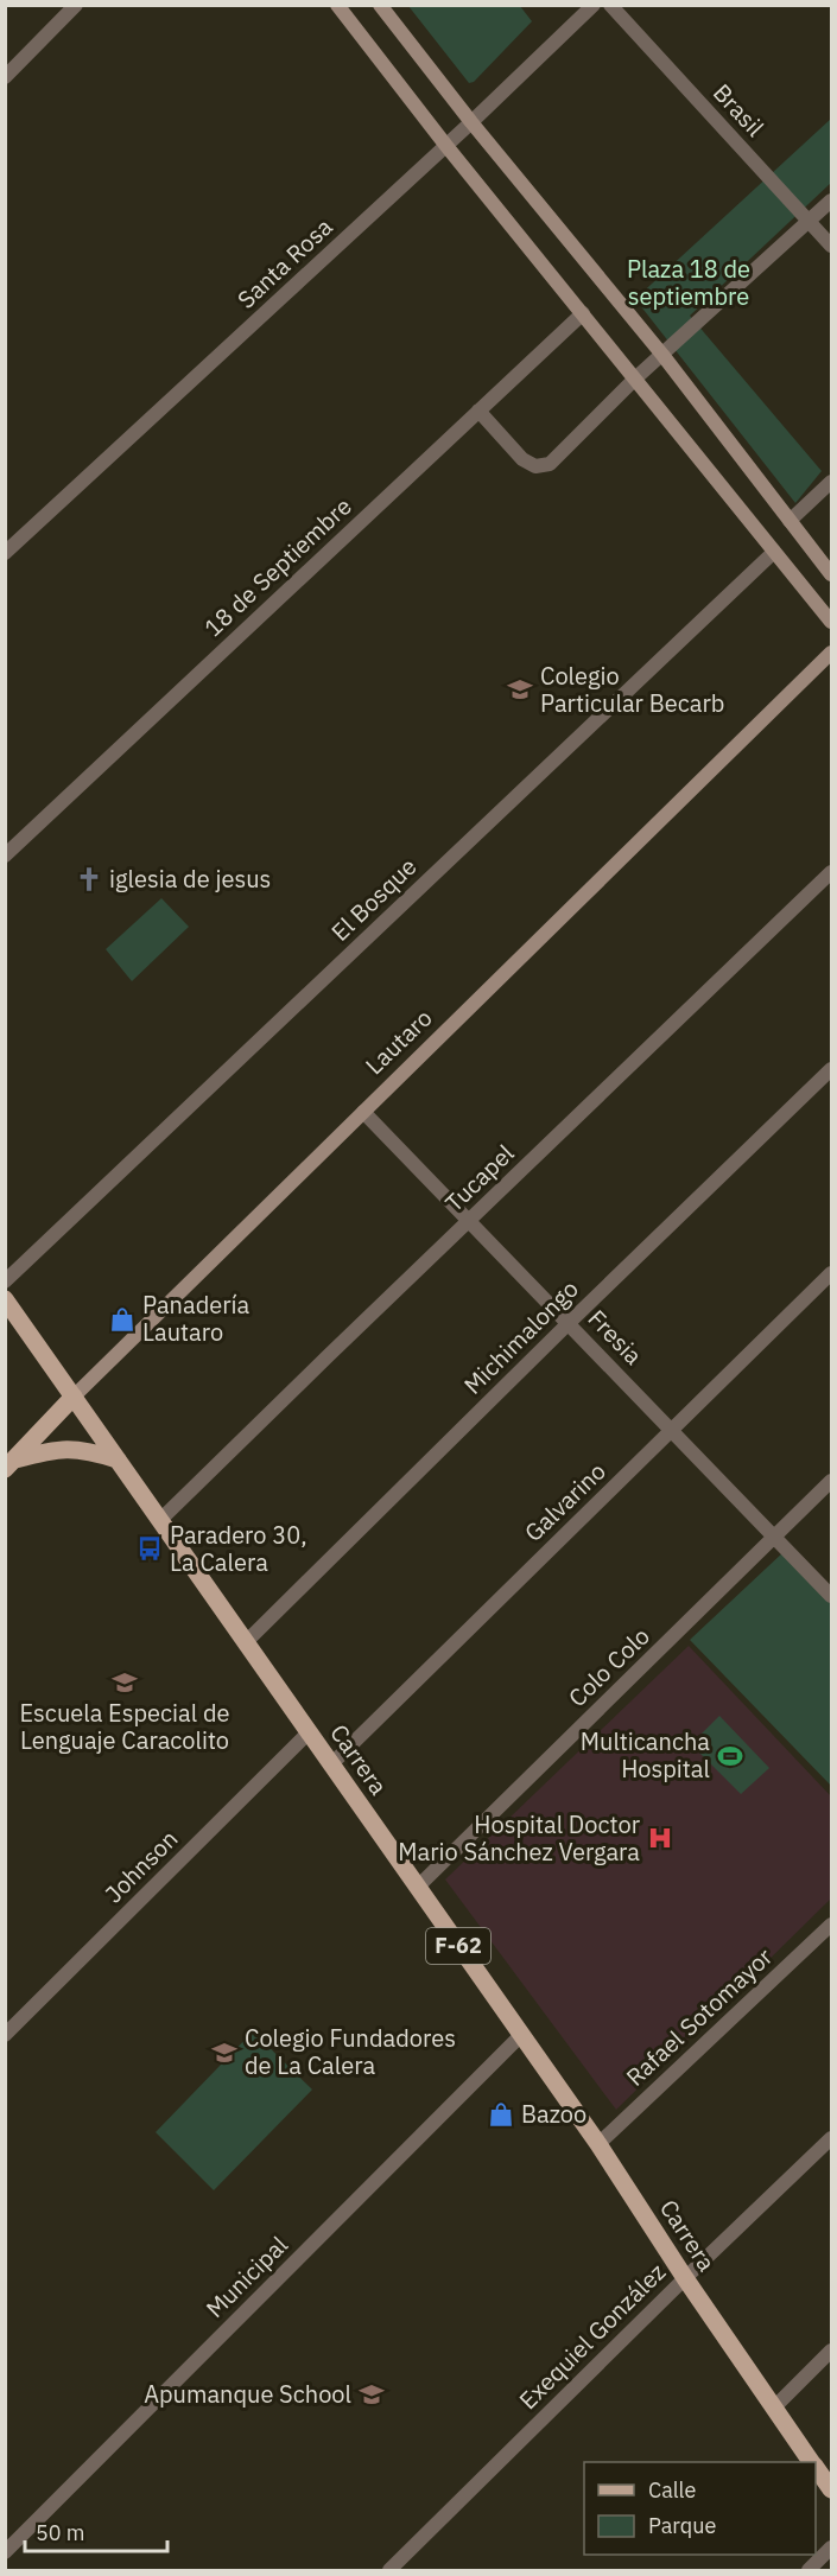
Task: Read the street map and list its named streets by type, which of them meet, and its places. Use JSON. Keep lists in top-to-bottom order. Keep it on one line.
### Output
{"streets":{"main road":["Lautaro","Carrera","F-62"],"street":["Brasil","Santa Rosa","18 de Septiembre","El Bosque","Tucapel","Michimalongo","Fresia","Galvarino","Colo Colo","Johnson","Rafael Sotomayor","Municipal","Exequiel González"]},"crossings":[["Lautaro","Fresia"],["Lautaro","Carrera"],["Tucapel","Fresia"],["Tucapel","Carrera"],["Michimalongo","Fresia"],["Michimalongo","Carrera"],["Fresia","Galvarino"],["Fresia","Colo Colo"],["Galvarino","Carrera"],["Colo Colo","Carrera"],["Carrera","Johnson"],["Carrera","Rafael Sotomayor"],["Carrera","Municipal"],["Carrera","Exequiel González"]],"parks":["Plaza 18 de septiembre"],"places":{"school or university":["Colegio Particular Becarb","Escuela Especial de Lenguaje Caracolito","Colegio Fundadores de La Calera","Apumanque School"],"church":["iglesia de jesus"],"shop":["Panadería Lautaro","Bazoo"],"bus stop":["Paradero 30, La Calera"],"sports":["Multicancha Hospital"],"hospital":["Hospital Doctor Mario Sánchez Vergara"]},"legend":["Calle","Parque"],"scale_bar":"50 m"}
